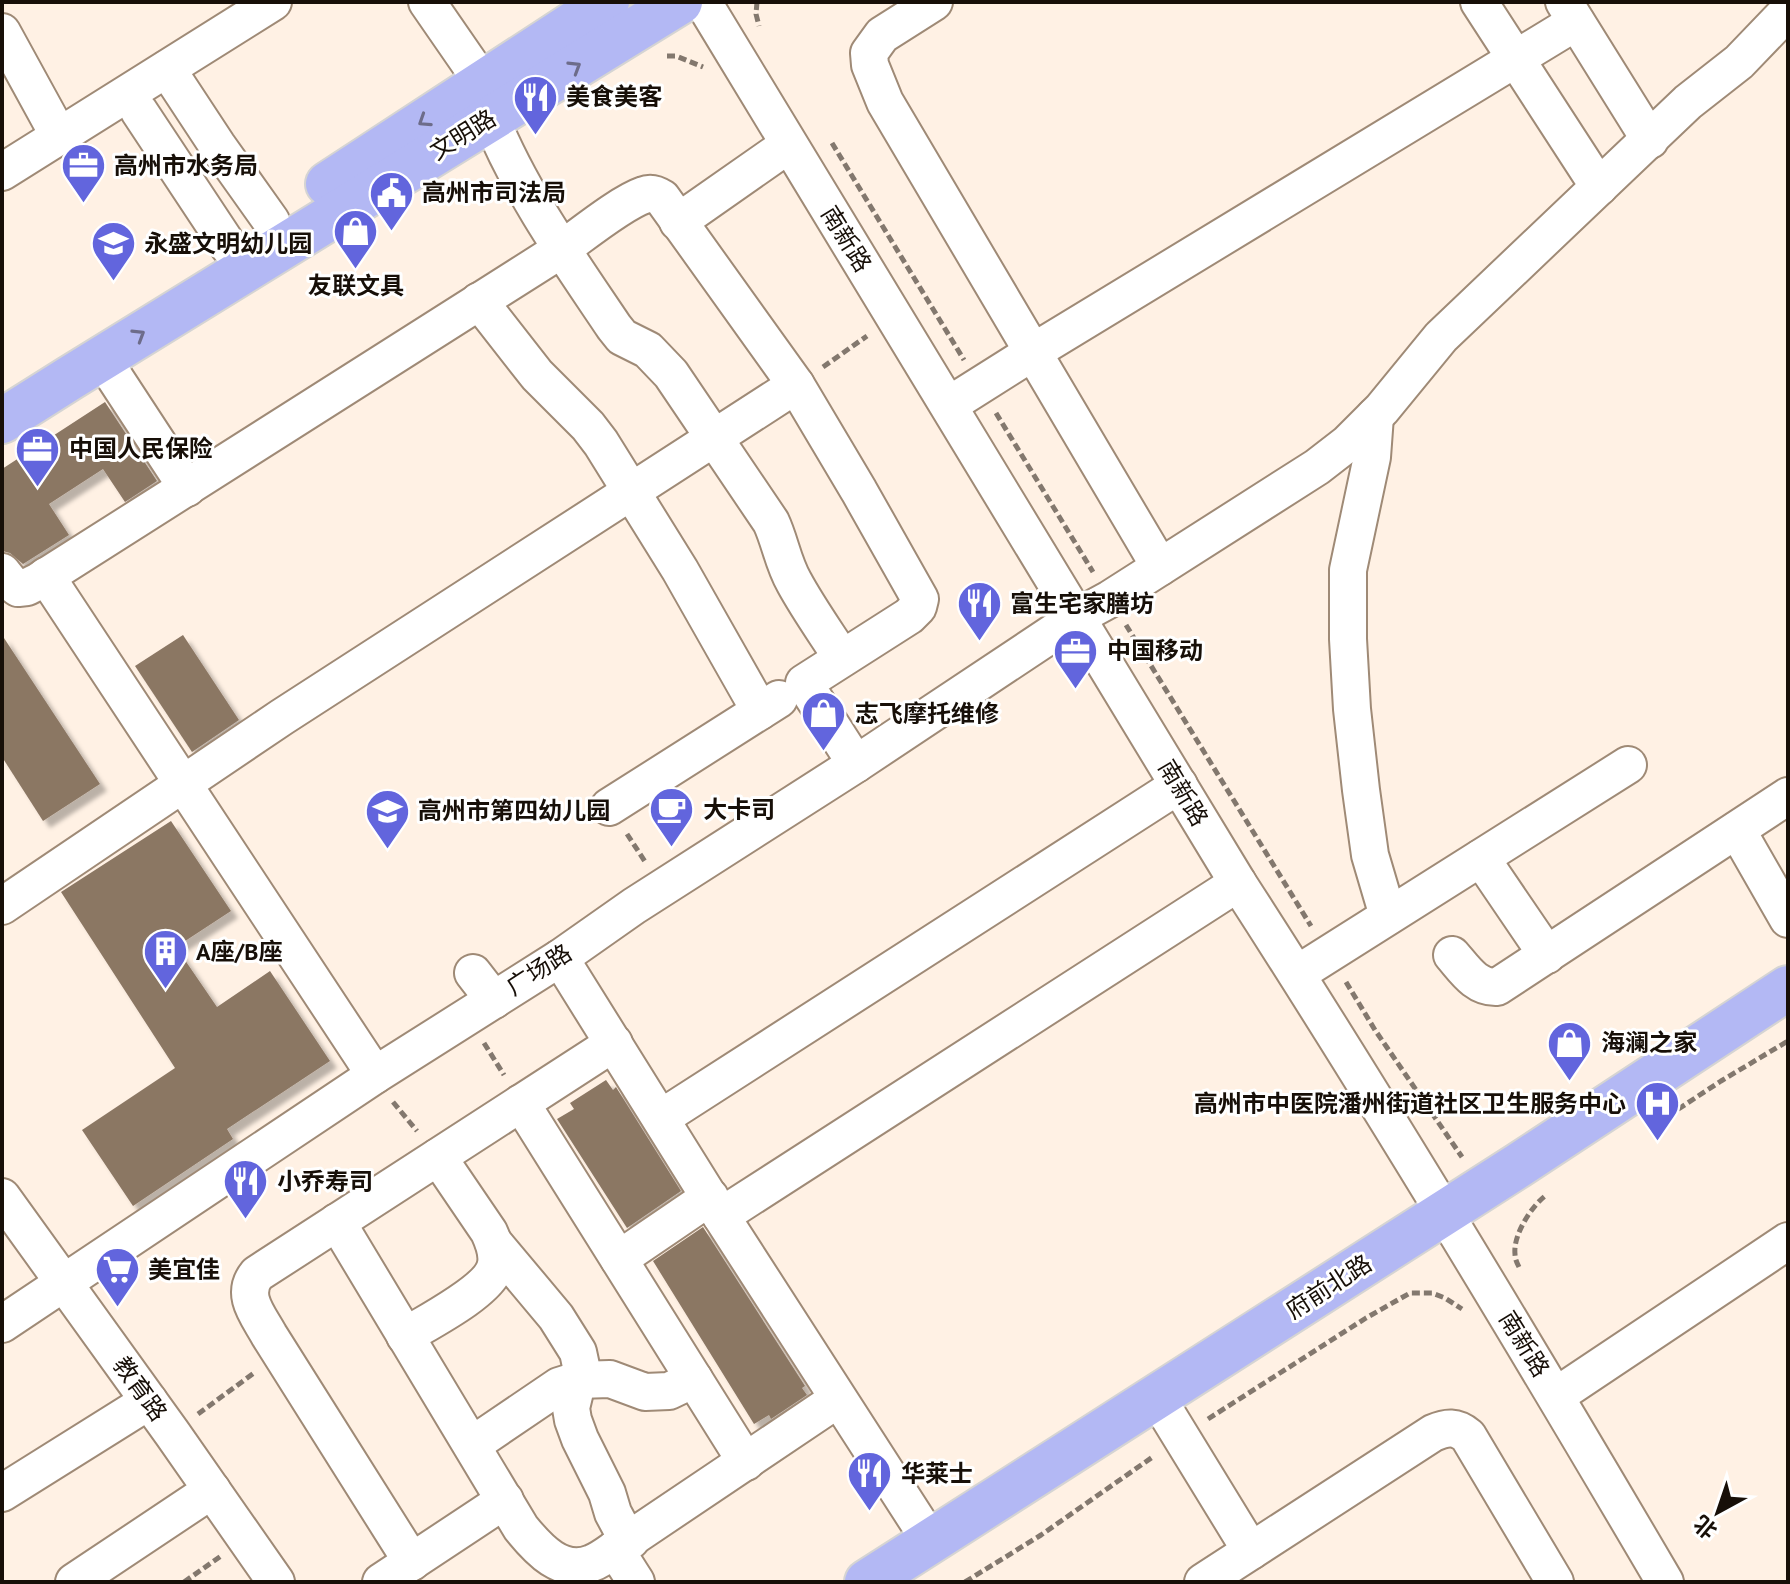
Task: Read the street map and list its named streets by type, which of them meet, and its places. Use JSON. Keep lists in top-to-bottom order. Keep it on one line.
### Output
{"streets":{"main road":["文明路","府前北路"],"street":["南新路","广场路","教育路"]},"crossings":[["南新路","广场路"],["南新路","府前北路"],["广场路","教育路"]],"places":{"restaurant":["美食美客","富生宅家膳坊","小乔寿司","华莱士"],"office":["高州市水务局","中国人民保险","中国移动"],"public building":["高州市司法局"],"shop":["友联文具","志飞摩托维修","海澜之家"],"school or university":["永盛文明幼儿园","高州市第四幼儿园"],"cafe":["大卡司"],"building":["A座/B座"],"hospital":["高州市中医院潘州街道社区卫生服务中心"],"supermarket":["美宜佳"]},"north":"bottom left"}
